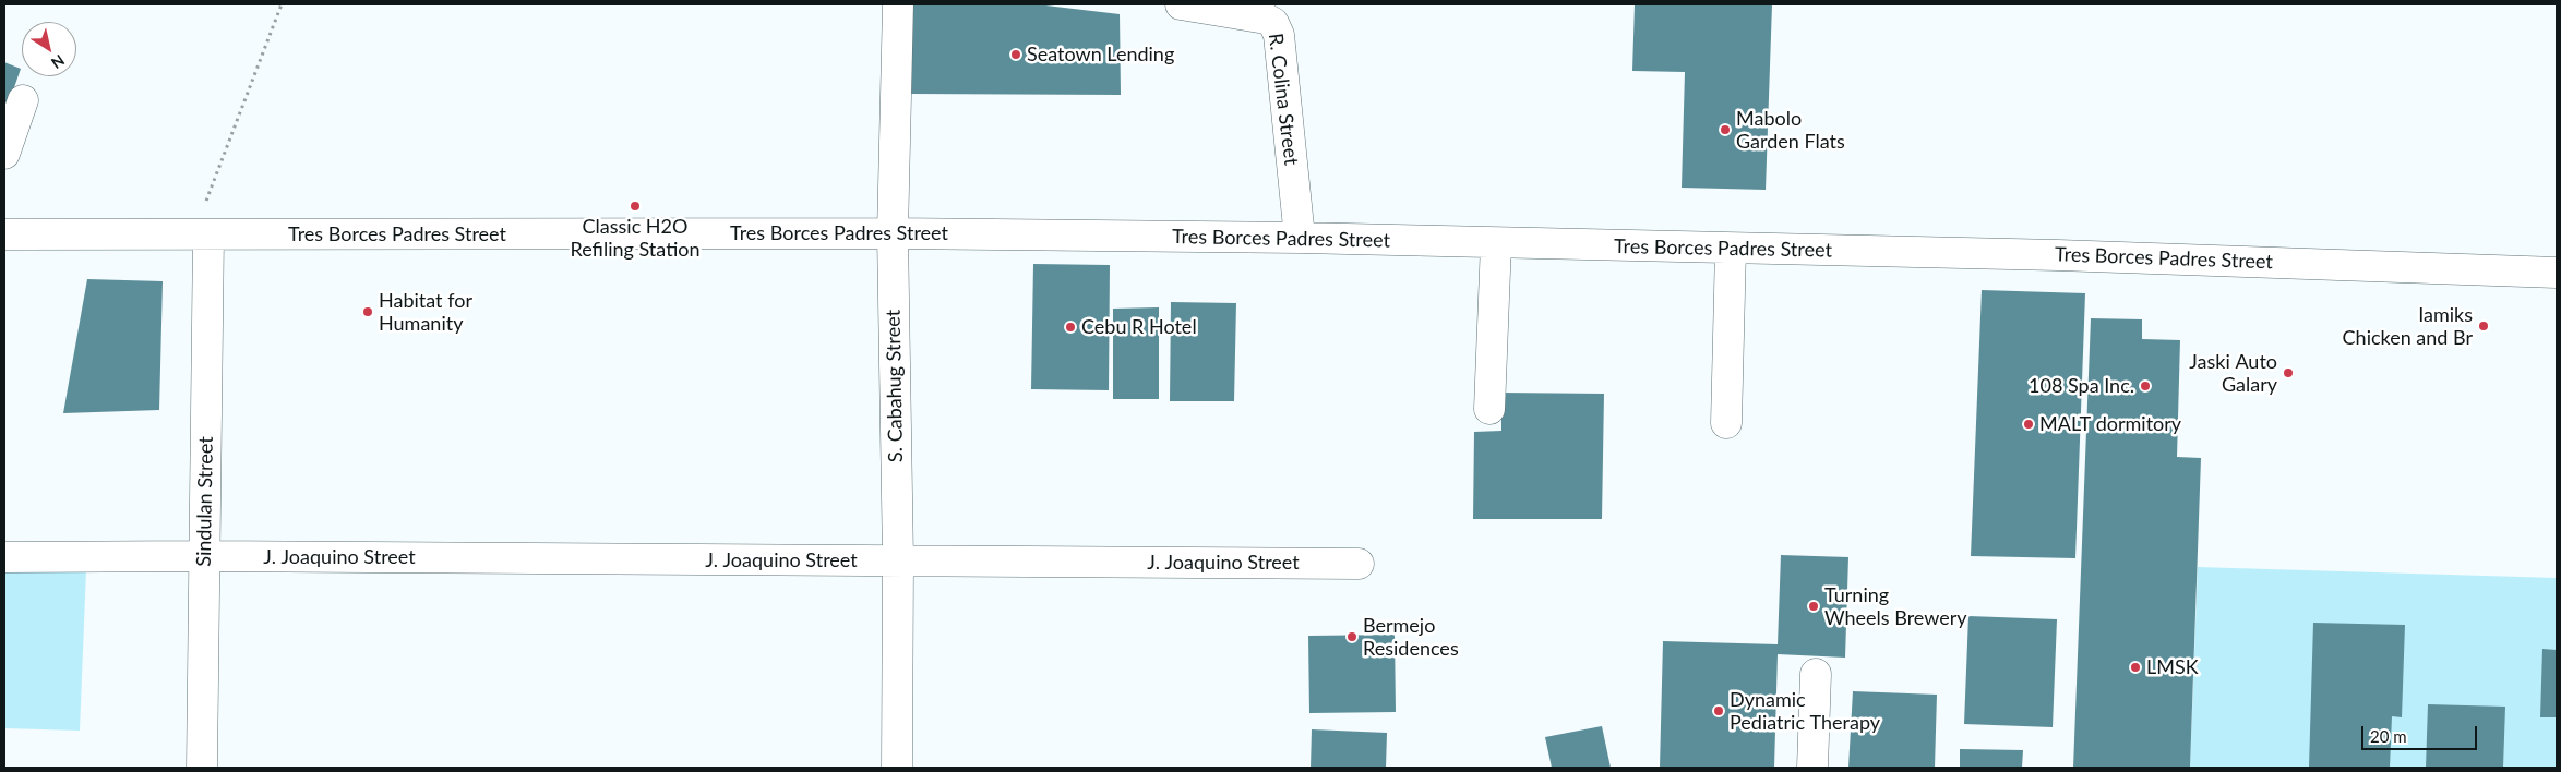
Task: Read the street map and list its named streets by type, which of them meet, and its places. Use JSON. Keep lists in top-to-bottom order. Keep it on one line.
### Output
{"streets":{"street":["R. Colina Street","Tres Borces Padres Street","S. Cabahug Street","Sindulan Street","J. Joaquino Street"]},"crossings":[["R. Colina Street","Tres Borces Padres Street"],["Tres Borces Padres Street","S. Cabahug Street"],["Tres Borces Padres Street","Sindulan Street"],["S. Cabahug Street","J. Joaquino Street"],["Sindulan Street","J. Joaquino Street"]],"places":["Seatown Lending","Mabolo Garden Flats","Classic H2O Refiling Station","Habitat for Humanity","Iamiks Chicken and Br","Cebu R Hotel","Jaski Auto Galary","108 Spa Inc.","MALT dormitory","Turning Wheels Brewery","Bermejo Residences","LMSK","Dynamic Pediatric Therapy"],"scale_bar":"20 m","north":"bottom right"}
